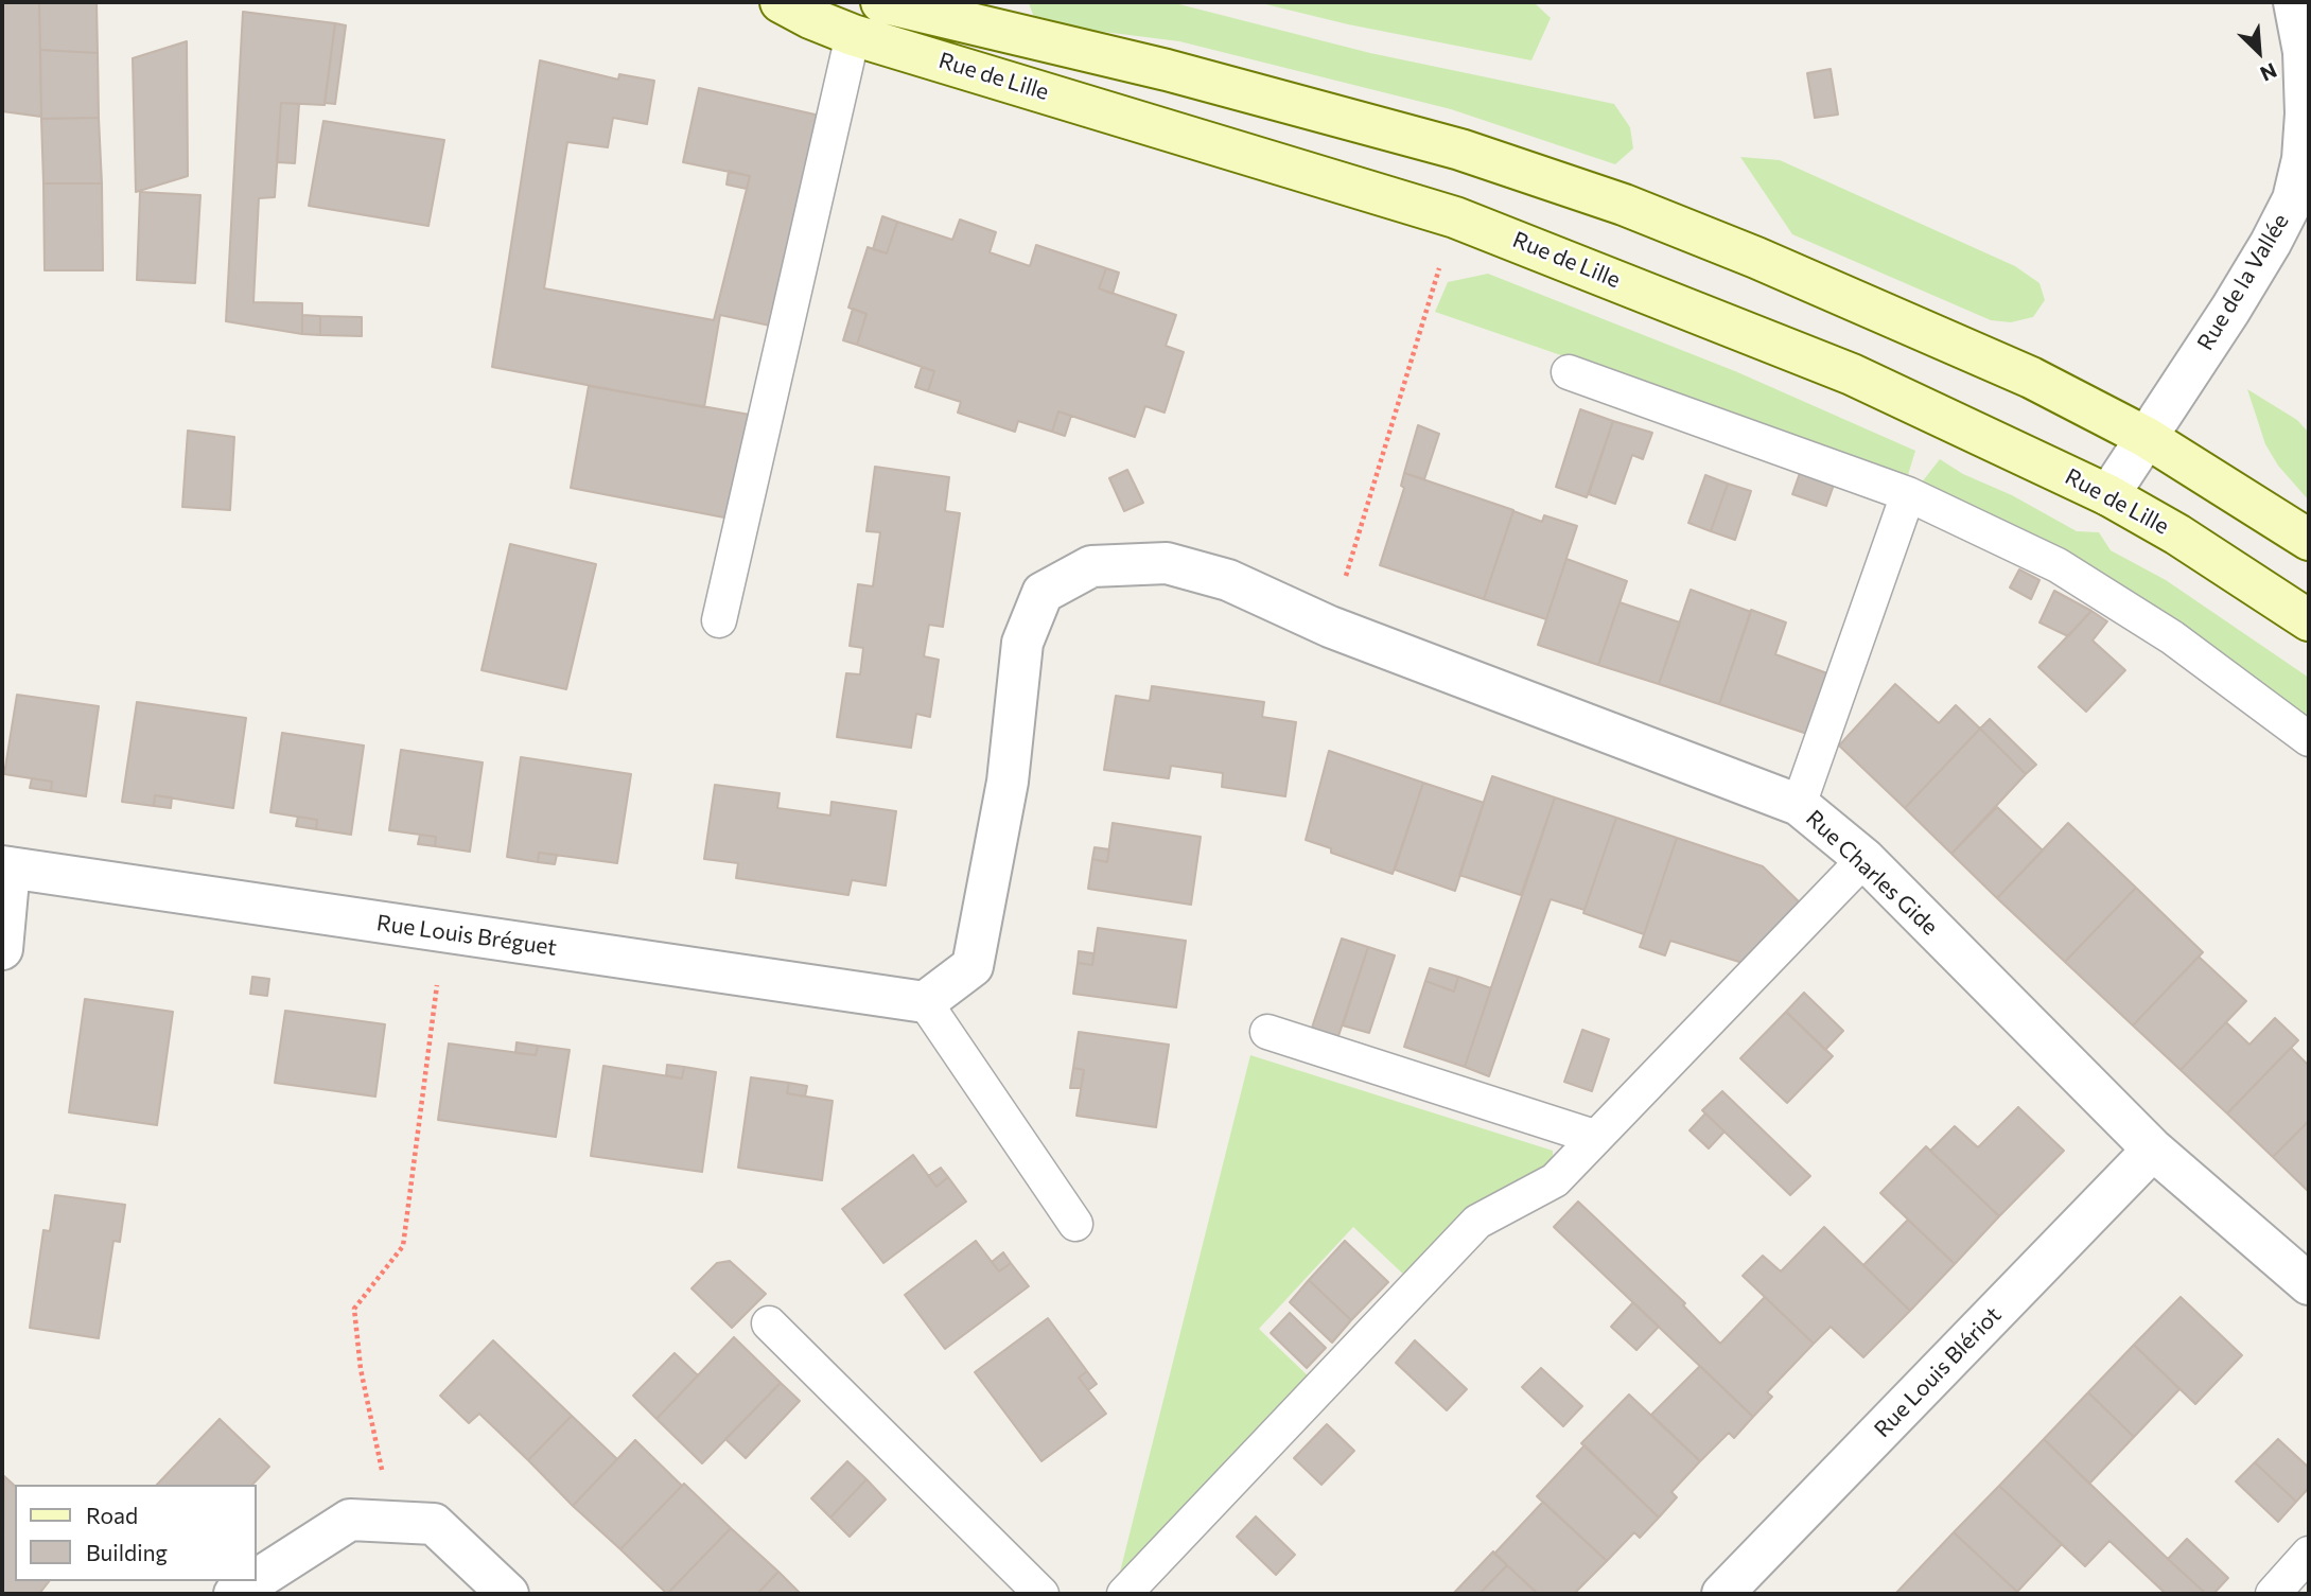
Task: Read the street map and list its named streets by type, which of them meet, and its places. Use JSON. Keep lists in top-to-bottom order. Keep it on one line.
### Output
{"streets":{"main road":["Rue de Lille"],"street":["Rue de la Vallée","Rue Charles Gide","Rue Louis Bréguet","Rue Louis Blériot"]},"crossings":[["Rue de Lille","Rue de la Vallée"],["Rue Charles Gide","Rue Louis Blériot"]],"legend":["Road","Building"],"north":"bottom right"}
